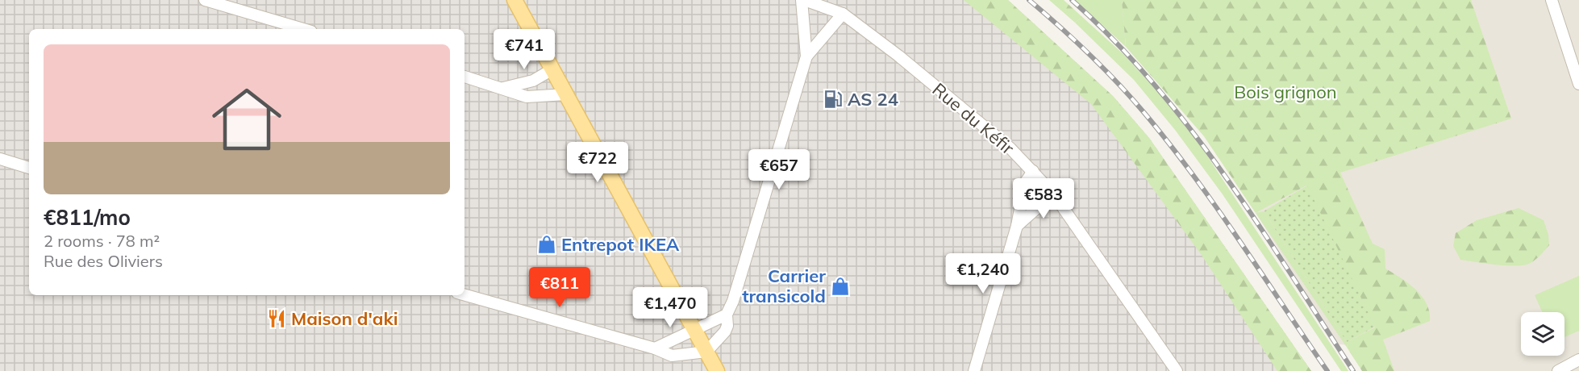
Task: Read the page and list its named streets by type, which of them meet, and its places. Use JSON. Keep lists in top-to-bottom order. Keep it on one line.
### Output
{"streets":{"street":["Rue du Kéfir"]},"parks":["Bois grignon"],"places":{"fuel station":["AS 24"],"shop":["Entrepot IKEA","Carrier transicold"],"restaurant":["Maison d'aki"]},"page":{"price":["€741","€722","€657","€583","€1,240","€811","€1,470"],"list":[{"name":"€811/mo","note":"2 rooms · 78 m² · Rue des Oliviers"}]}}
